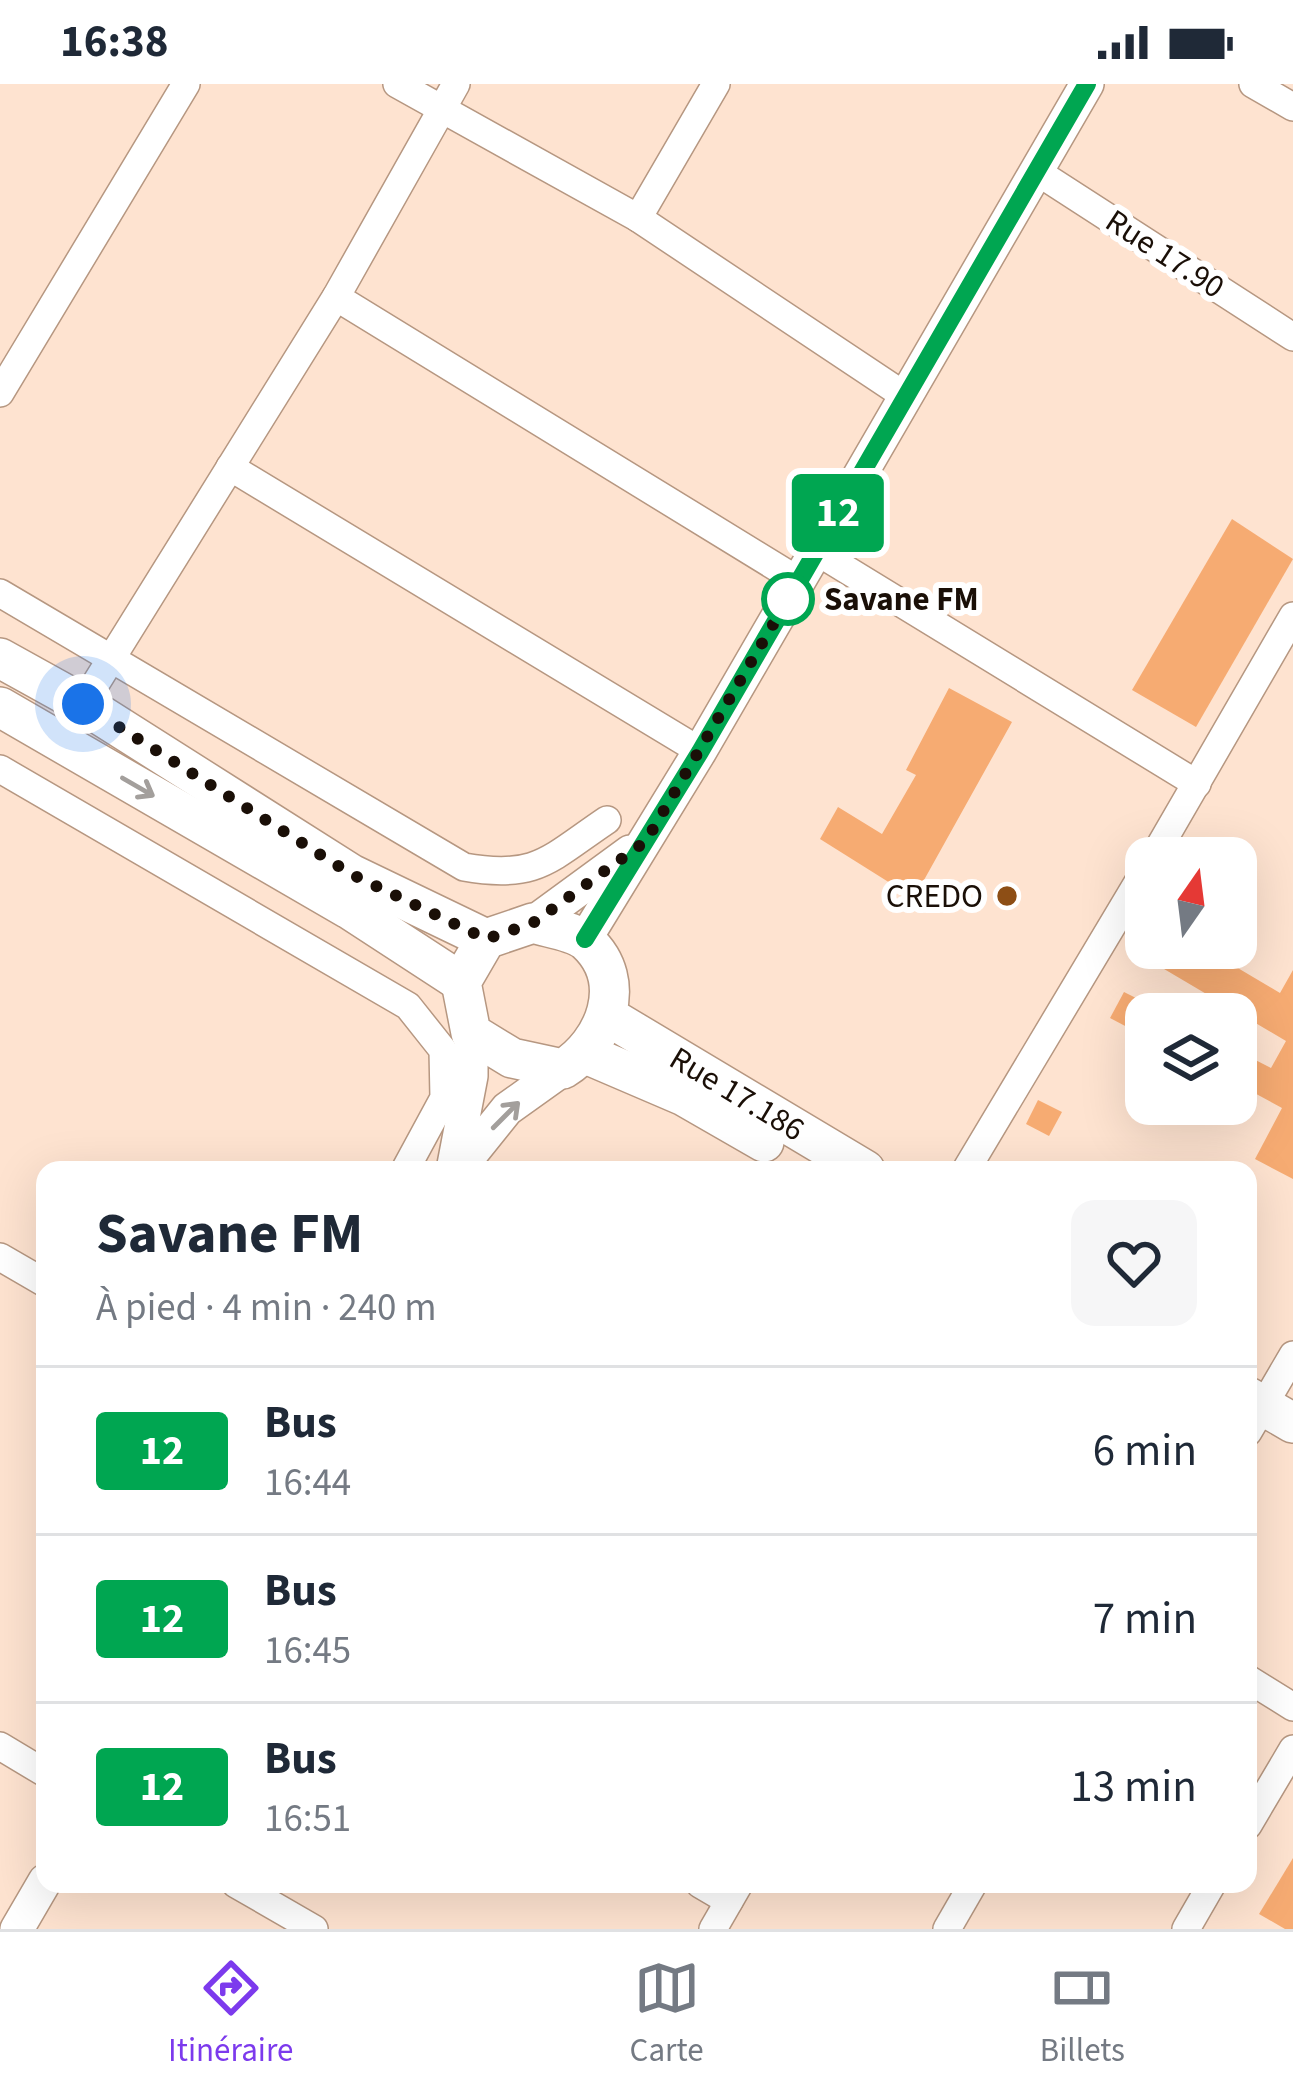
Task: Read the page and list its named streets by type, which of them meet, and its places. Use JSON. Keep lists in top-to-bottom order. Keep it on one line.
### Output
{"streets":{"main road":["Rue 17.186"],"street":["Rue 17.90"]},"places":["Savane FM","CREDO"],"lines":["bus line 12"],"north":"top","page":{"status":"16:38","on_map":"12","heading":["Savane FM","À pied · 4 min · 240 m"],"list":[{"mark":"12","name":"Bus","note":"16:44","value":"6 min"},{"mark":"12","name":"Bus","note":"16:45","value":"7 min"},{"mark":"12","name":"Bus","note":"16:51","value":"13 min"}],"tabs":["Itinéraire","Carte","Billets"]}}
